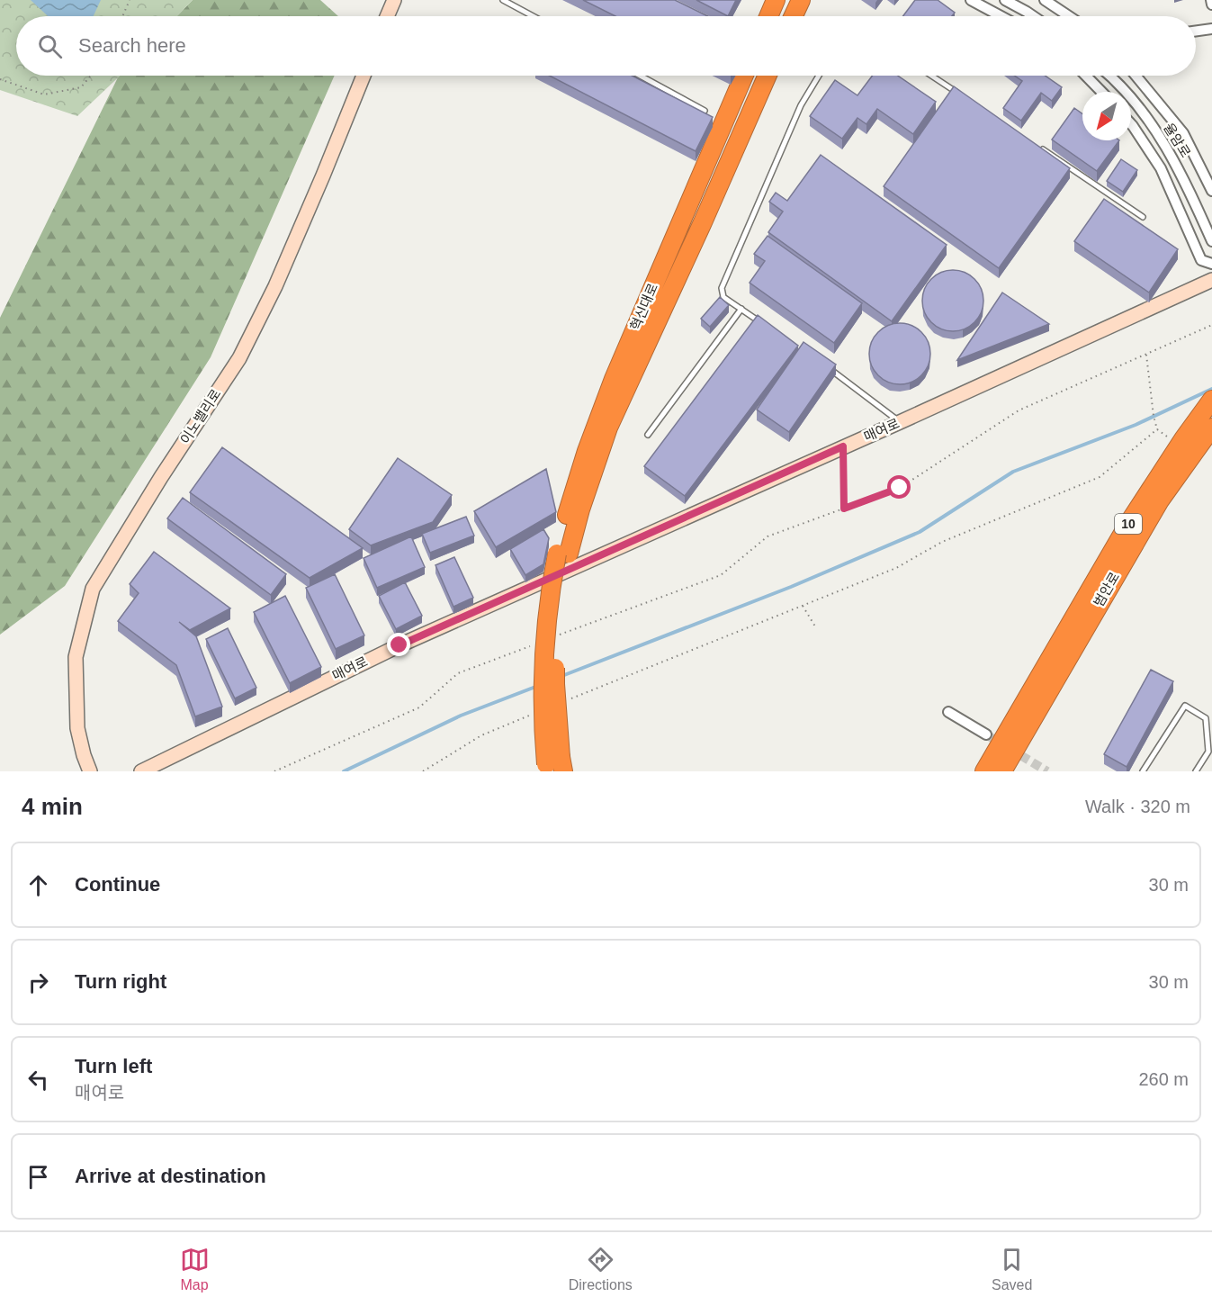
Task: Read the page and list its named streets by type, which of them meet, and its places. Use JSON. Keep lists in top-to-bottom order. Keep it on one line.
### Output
{"streets":{"highway":["혁신대로","10","범안로"],"street":["율암로","이노밸리로","매여로"]},"north":"bottom left","page":{"search":"Search here","heading":["4 min","Walk · 320 m"],"list":[["Continue","30 m"],["Turn right","30 m"],["Turn left","매여로","260 m"],"Arrive at destination"],"nav":["Map","Directions","Saved"]}}
